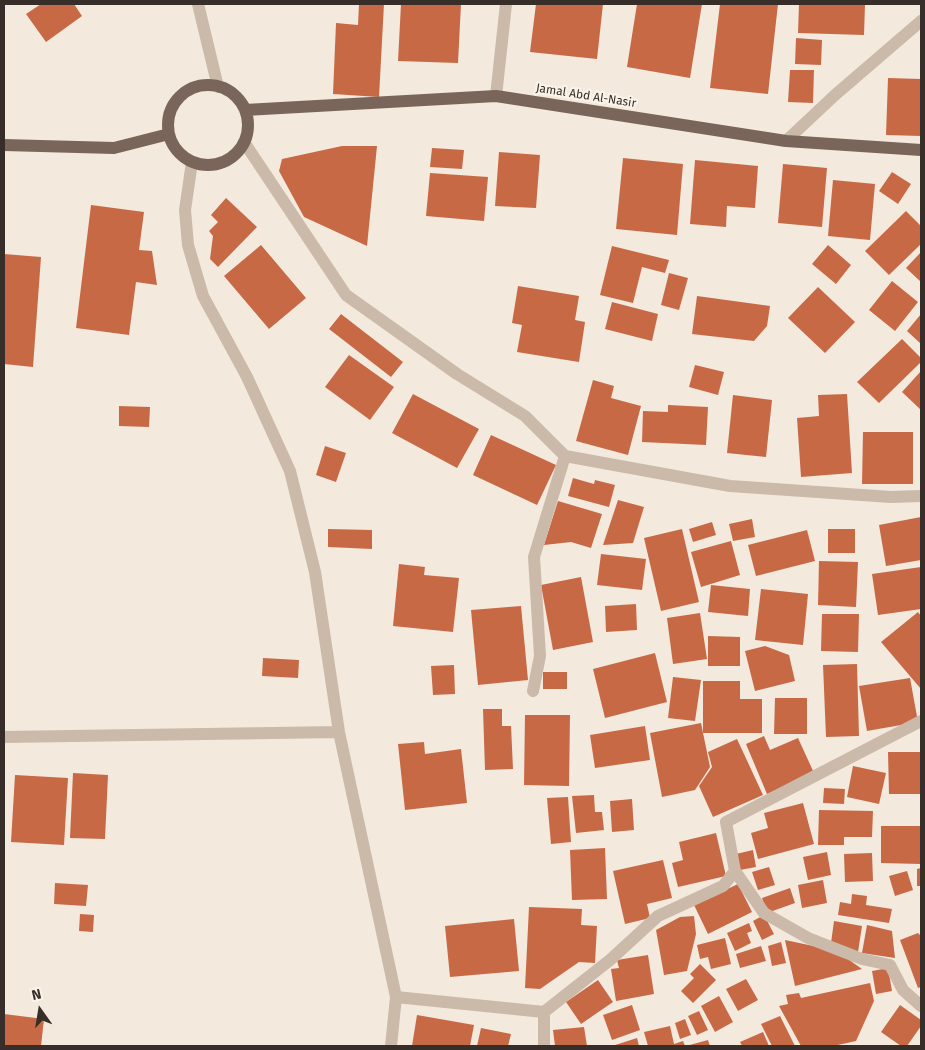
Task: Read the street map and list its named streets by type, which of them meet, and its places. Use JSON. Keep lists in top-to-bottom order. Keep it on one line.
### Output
{"streets":{"main road":["Jamal Abd Al-Nasir"]},"north":"top"}
